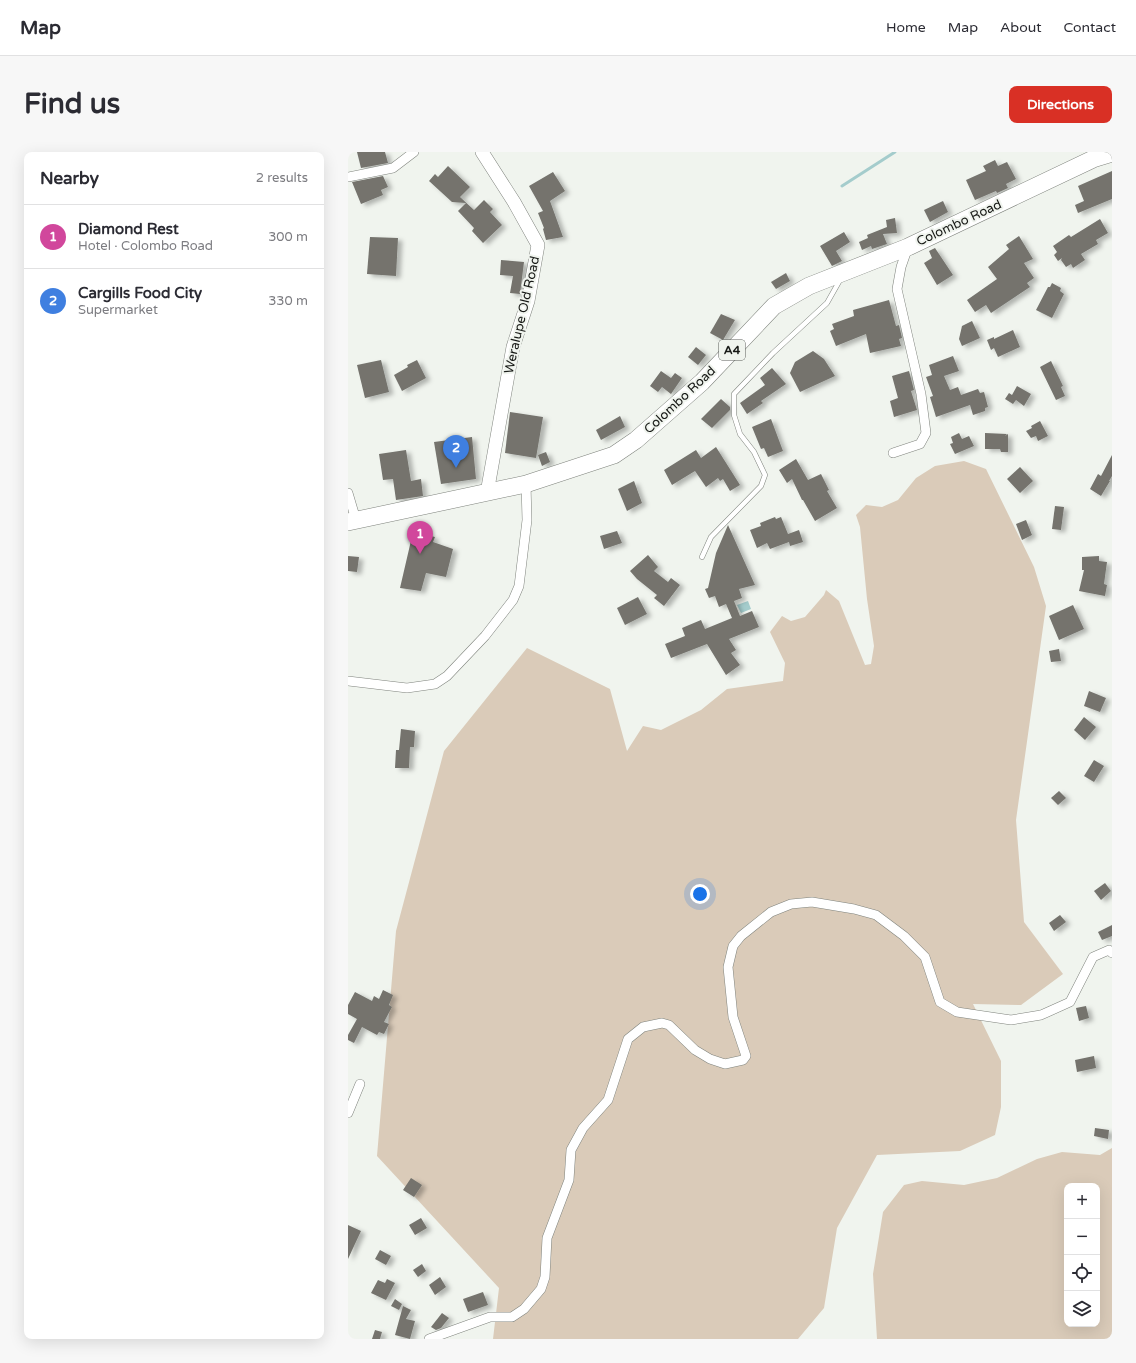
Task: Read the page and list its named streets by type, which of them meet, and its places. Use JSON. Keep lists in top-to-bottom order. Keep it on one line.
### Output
{"streets":{"highway":["Colombo Road","A4"],"street":["Weralupe Old Road"]},"crossings":[["Colombo Road","Weralupe Old Road"]],"page":{"header":"Map","nav":["Home","Map","About","Contact"],"buttons":"Directions","title":"Find us","heading":["Nearby","2 results"],"list":[{"mark":"1","name":"Diamond Rest","note":"Hotel · Colombo Road","value":"300 m"},{"mark":"2","name":"Cargills Food City","note":"Supermarket","value":"330 m"}],"pins":["2","1"],"map_buttons":["+","−"]}}
